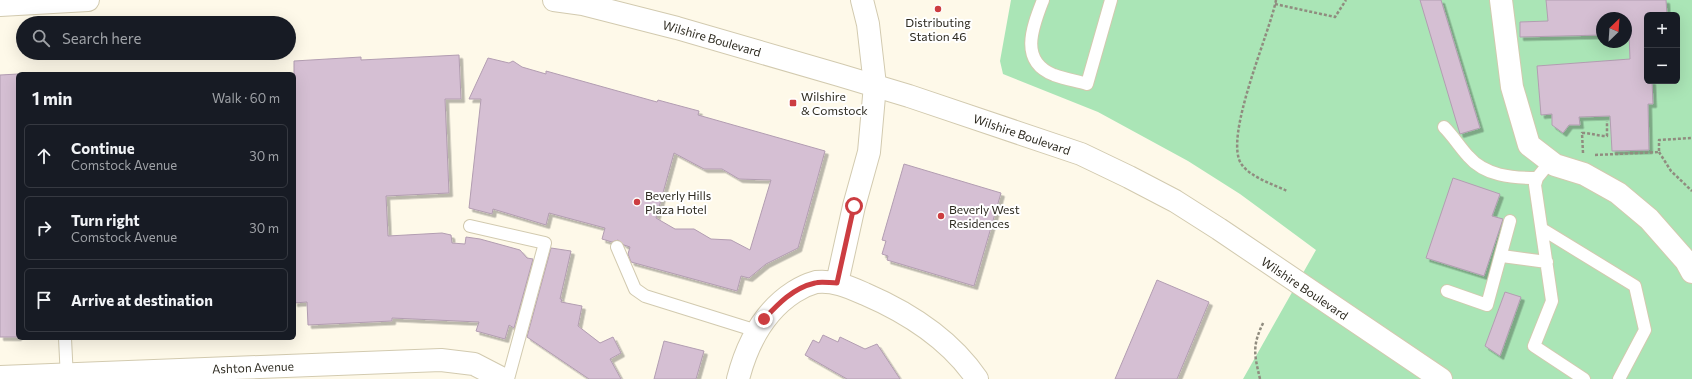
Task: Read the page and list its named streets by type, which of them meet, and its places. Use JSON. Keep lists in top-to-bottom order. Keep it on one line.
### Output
{"streets":{"street":["Wilshire Boulevard","Ashton Avenue"]},"places":{"other":["Distributing Station 46","Beverly Hills Plaza Hotel","Beverly West Residences"],"transit":["Wilshire & Comstock"]},"north":"top right","page":{"map_buttons":["+","−"],"search":"Search here","heading":["1 min","Walk · 60 m"],"list":[["Continue","Comstock Avenue","30 m"],["Turn right","Comstock Avenue","30 m"],"Arrive at destination"]}}
